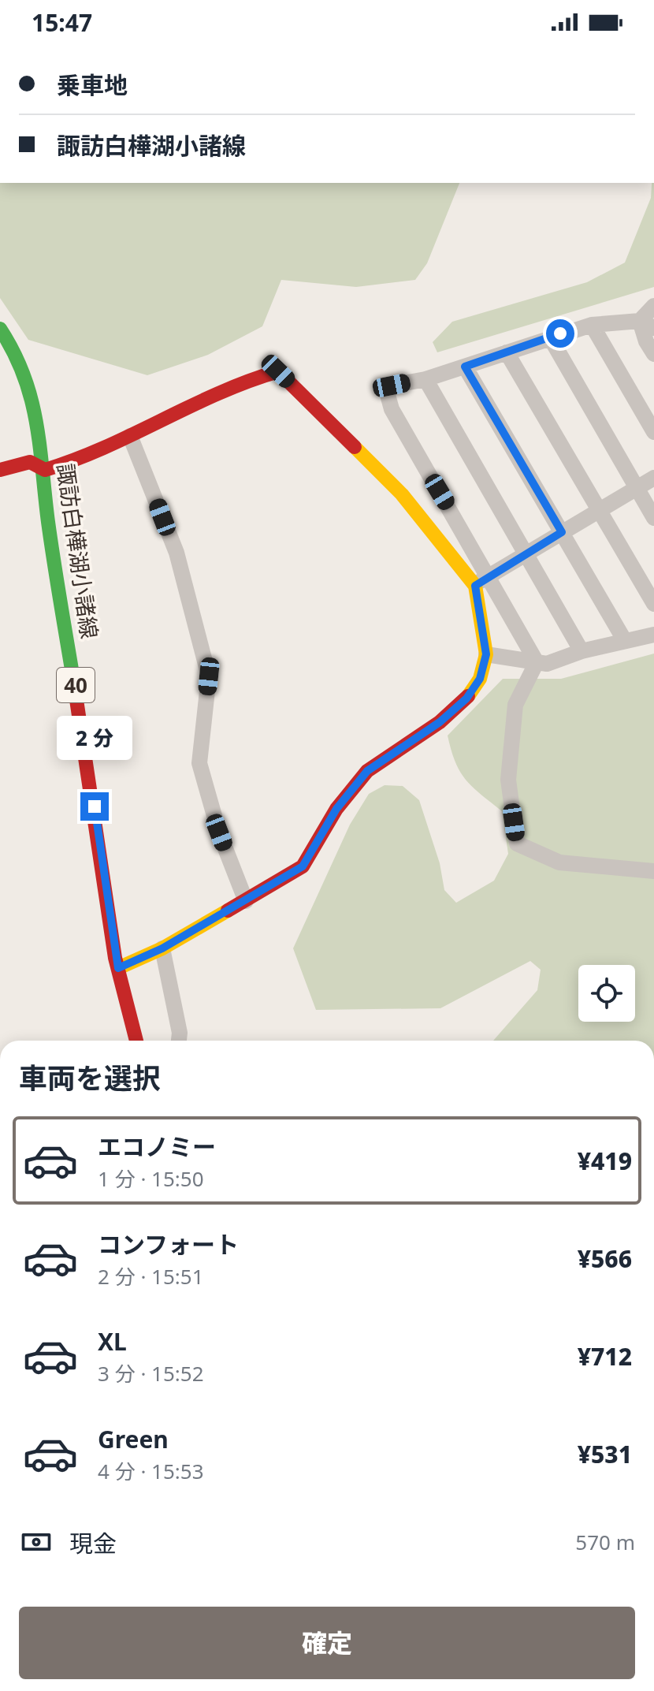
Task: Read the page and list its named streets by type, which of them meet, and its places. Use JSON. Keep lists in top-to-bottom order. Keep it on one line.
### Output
{"streets":{"street":["諏訪白樺湖小諸線","40"]},"page":{"status":"15:47","banner":["乗車地","諏訪白樺湖小諸線"],"bubble":"2 分","heading":"車両を選択","list":[{"name":"エコノミー","note":"1 分 · 15:50","value":"¥419"},{"name":"コンフォート","note":"2 分 · 15:51","value":"¥566"},{"name":"XL","note":"3 分 · 15:52","value":"¥712"},{"name":"Green","note":"4 分 · 15:53","value":"¥531"}],"pay":["現金","570 m"],"buttons":"確定"}}
